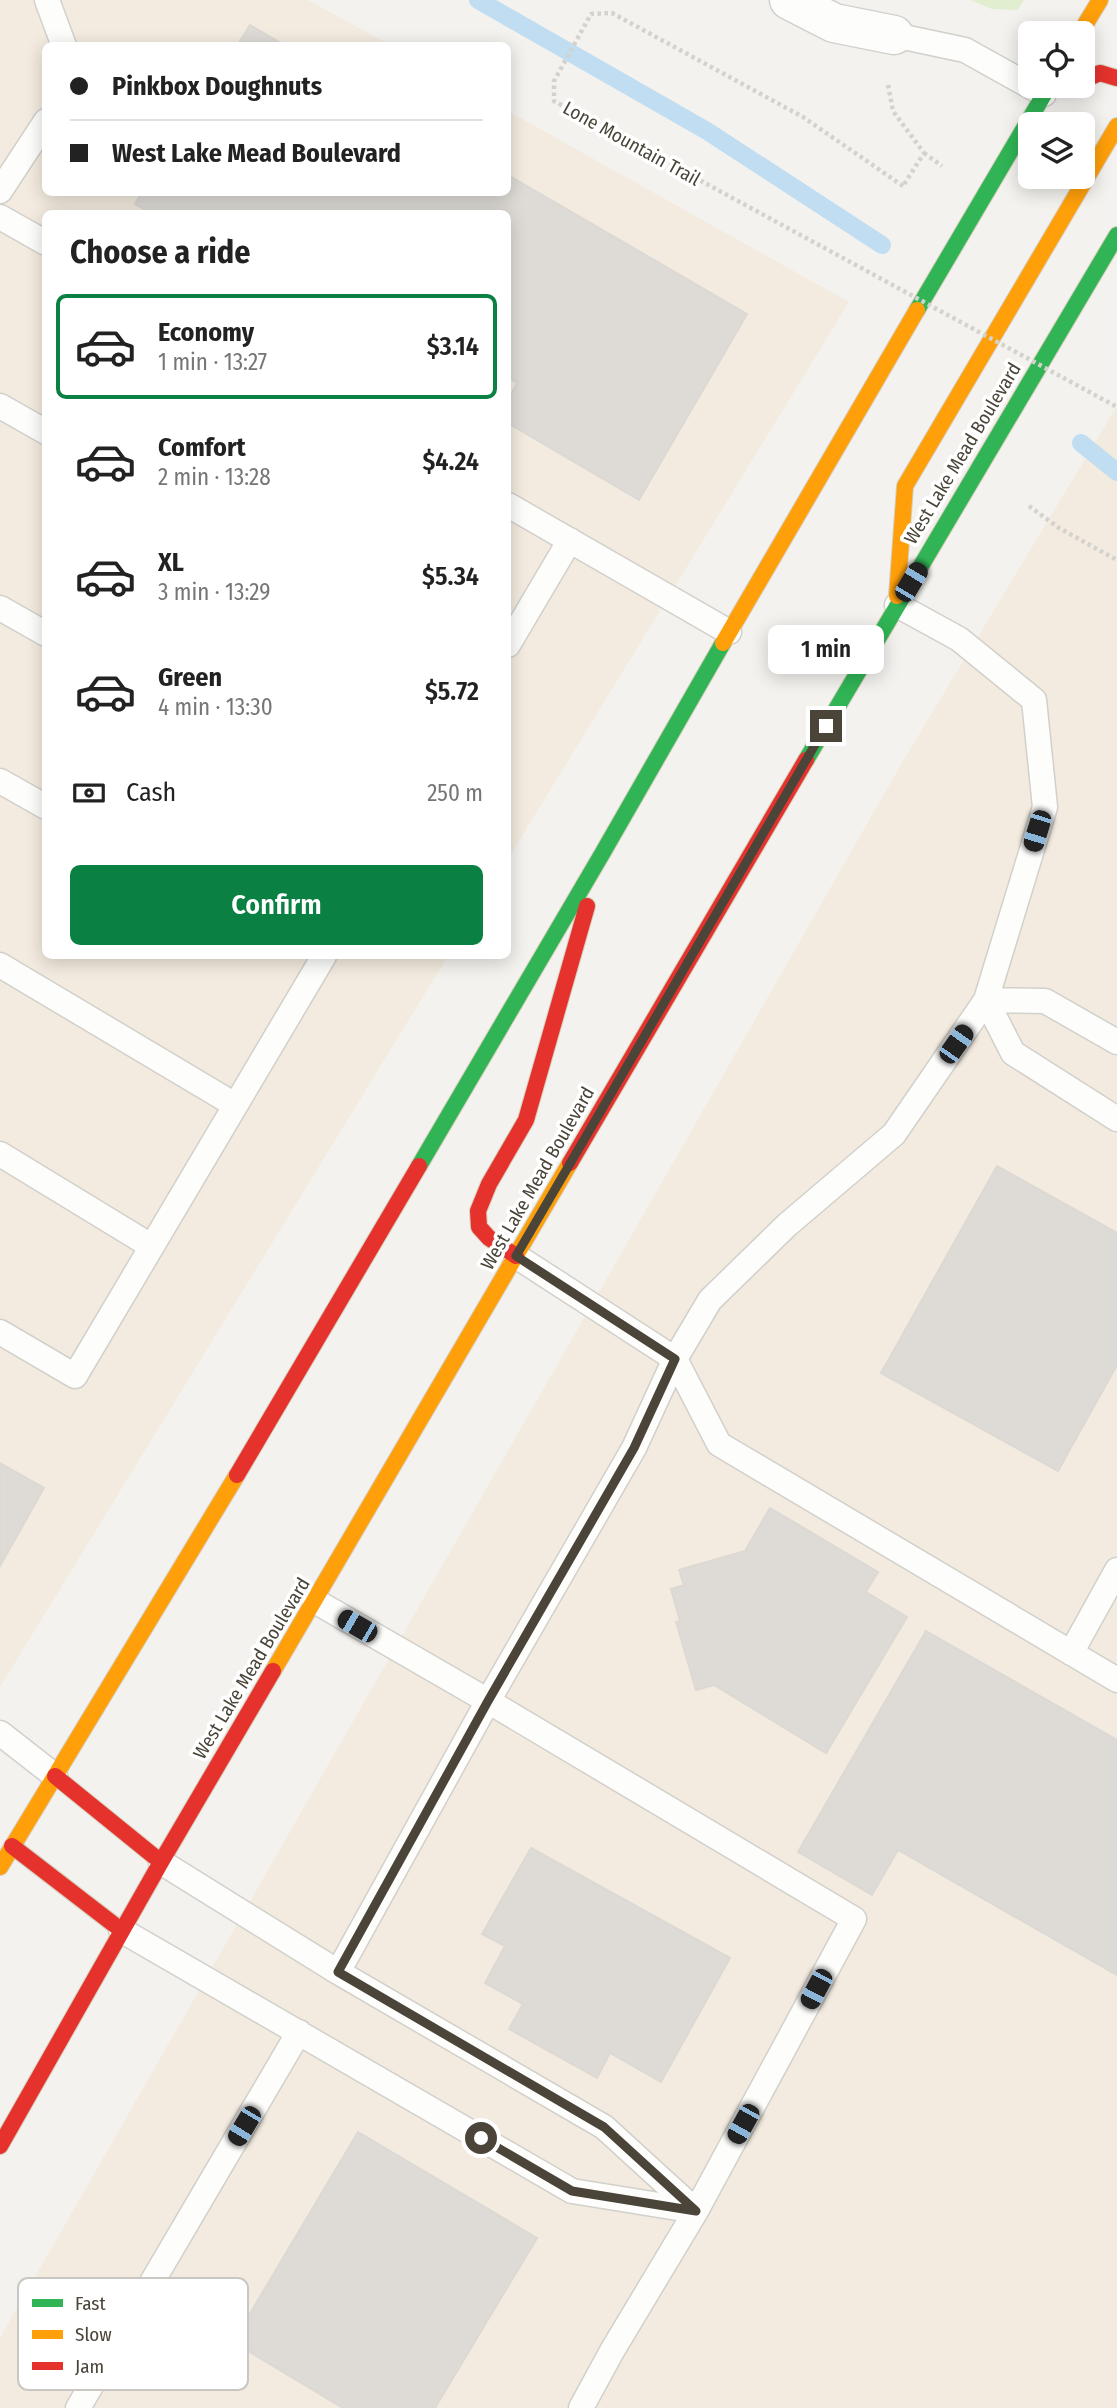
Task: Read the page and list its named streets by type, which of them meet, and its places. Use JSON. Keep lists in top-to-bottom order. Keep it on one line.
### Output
{"streets":{"main road":["West Lake Mead Boulevard"],"path":["Lone Mountain Trail"]},"legend":["Fast","Slow","Jam"],"page":{"banner":["Pinkbox Doughnuts","West Lake Mead Boulevard"],"heading":"Choose a ride","list":[{"name":"Economy","note":"1 min · 13:27","value":"$3.14"},{"name":"Comfort","note":"2 min · 13:28","value":"$4.24"},{"name":"XL","note":"3 min · 13:29","value":"$5.34"},{"name":"Green","note":"4 min · 13:30","value":"$5.72"}],"bubble":"1 min","pay":["Cash","250 m"],"buttons":"Confirm"}}
